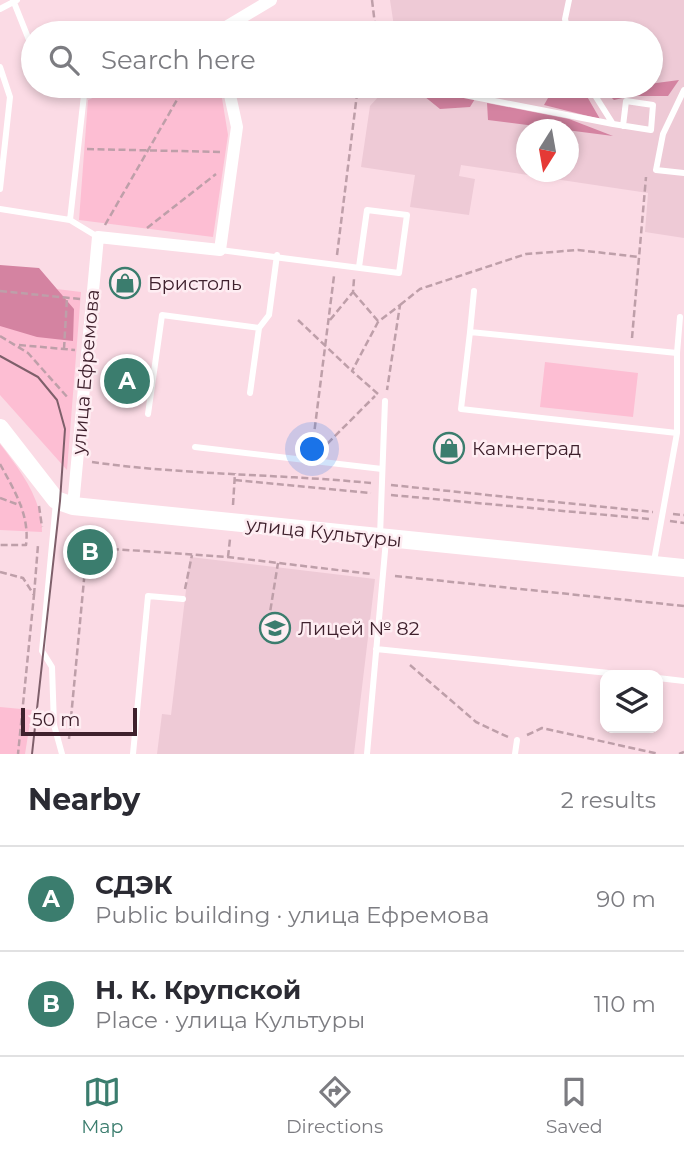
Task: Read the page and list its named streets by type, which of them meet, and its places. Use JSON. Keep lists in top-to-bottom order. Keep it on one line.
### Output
{"streets":{"main road":["улица Культуры"],"street":["улица Ефремова"]},"crossings":[["улица Ефремова","улица Культуры"]],"places":{"shop":["Бристоль","Камнеград"],"school or university":["Лицей № 82"]},"scale_bar":"50 m","north":"bottom","page":{"search":"Search here","pins":["A","B"],"scale":"50 m","heading":["Nearby","2 results"],"list":[{"mark":"A","name":"СДЭК","note":"Public building · улица Ефремова","value":"90 m"},{"mark":"B","name":"Н. К. Крупской","note":"Place · улица Культуры","value":"110 m"}],"nav":["Map","Directions","Saved"]}}
